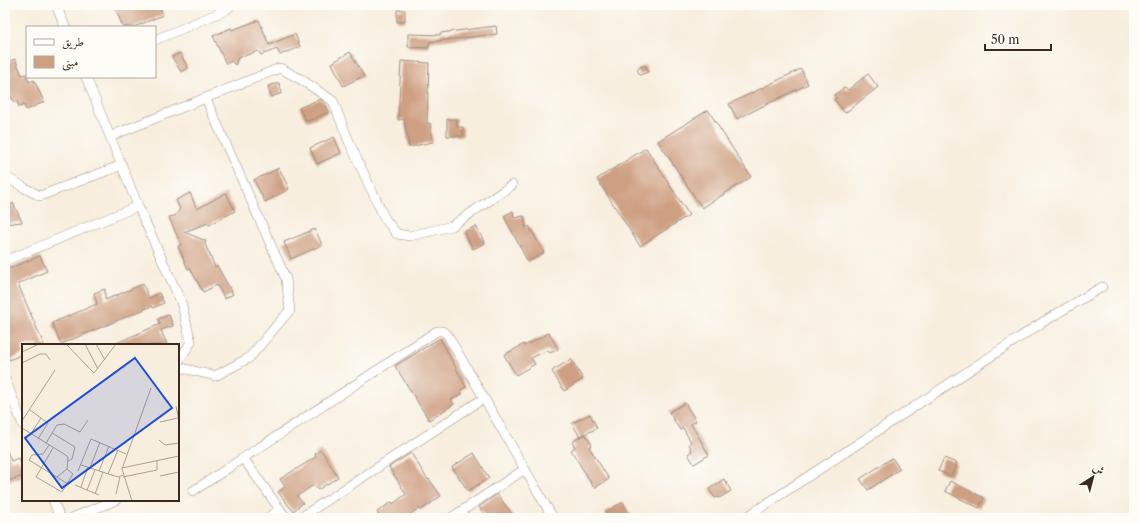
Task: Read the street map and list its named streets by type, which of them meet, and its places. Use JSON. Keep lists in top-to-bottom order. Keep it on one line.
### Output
{"legend":["طريق","مبنى"],"scale_bar":"50 m","north":"top right"}
